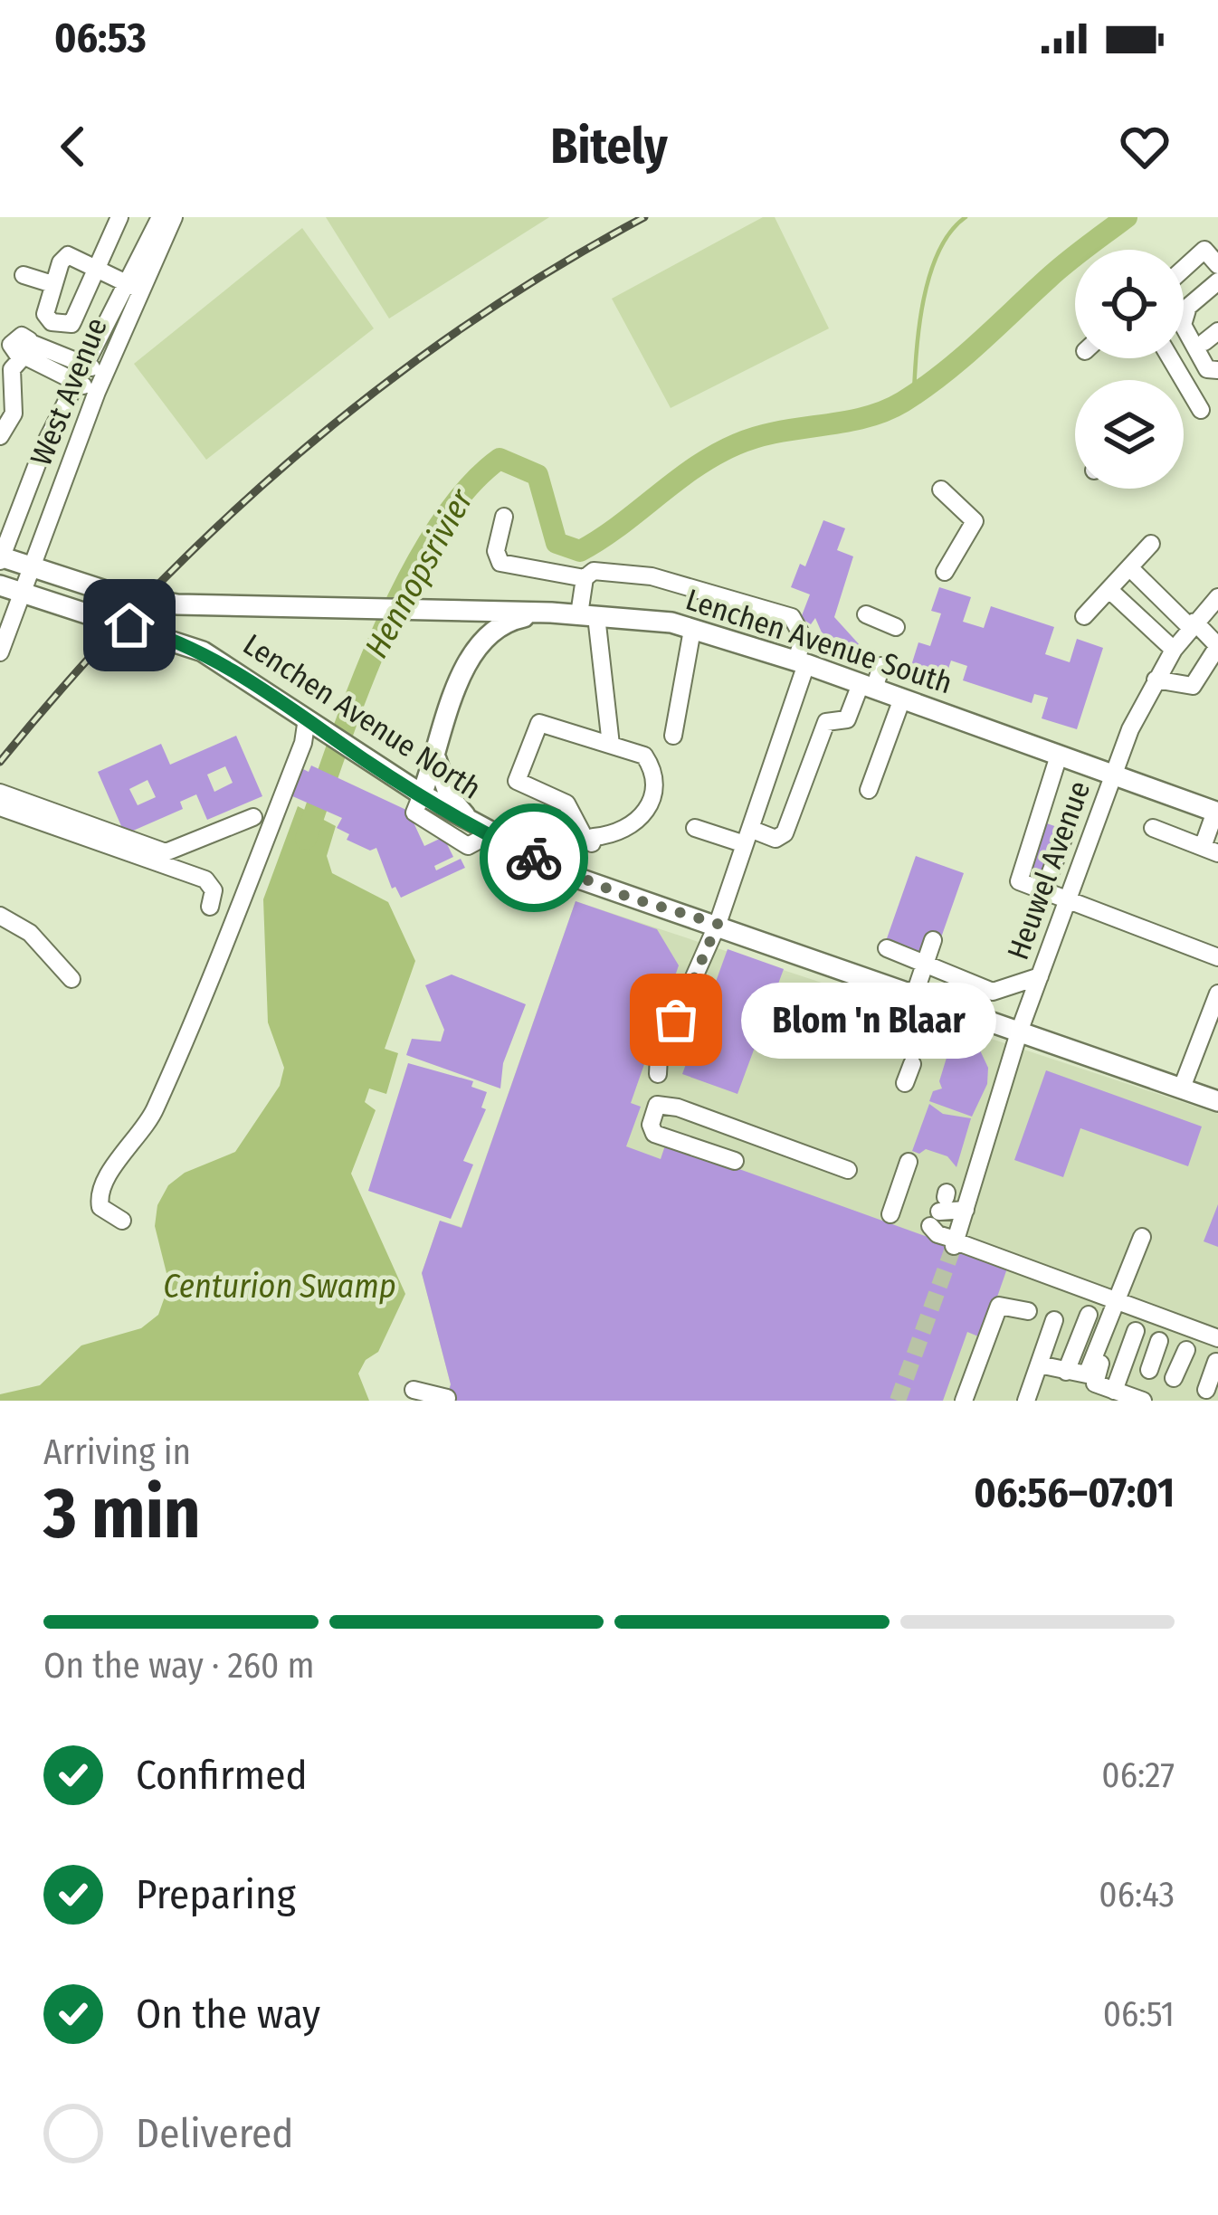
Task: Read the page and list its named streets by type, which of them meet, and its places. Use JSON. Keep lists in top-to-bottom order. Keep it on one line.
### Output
{"streets":{"main road":["Lenchen Avenue South","Lenchen Avenue North"],"street":["West Avenue","Heuwel Avenue"]},"crossings":[["West Avenue","Lenchen Avenue South"],["West Avenue","Lenchen Avenue North"],["Lenchen Avenue South","Heuwel Avenue"],["Lenchen Avenue North","Heuwel Avenue"]],"water":["Hennopsrivier","Centurion Swamp"],"places":["Blom 'n Blaar"],"page":{"status":"06:53","header":"Bitely","bubble":"Blom 'n Blaar","heading":["3 min","Arriving in","06:56–07:01"],"bar":"On the way · 260 m","list":[["Confirmed","06:27"],["Preparing","06:43"],["On the way","06:51"],"Delivered"]}}
